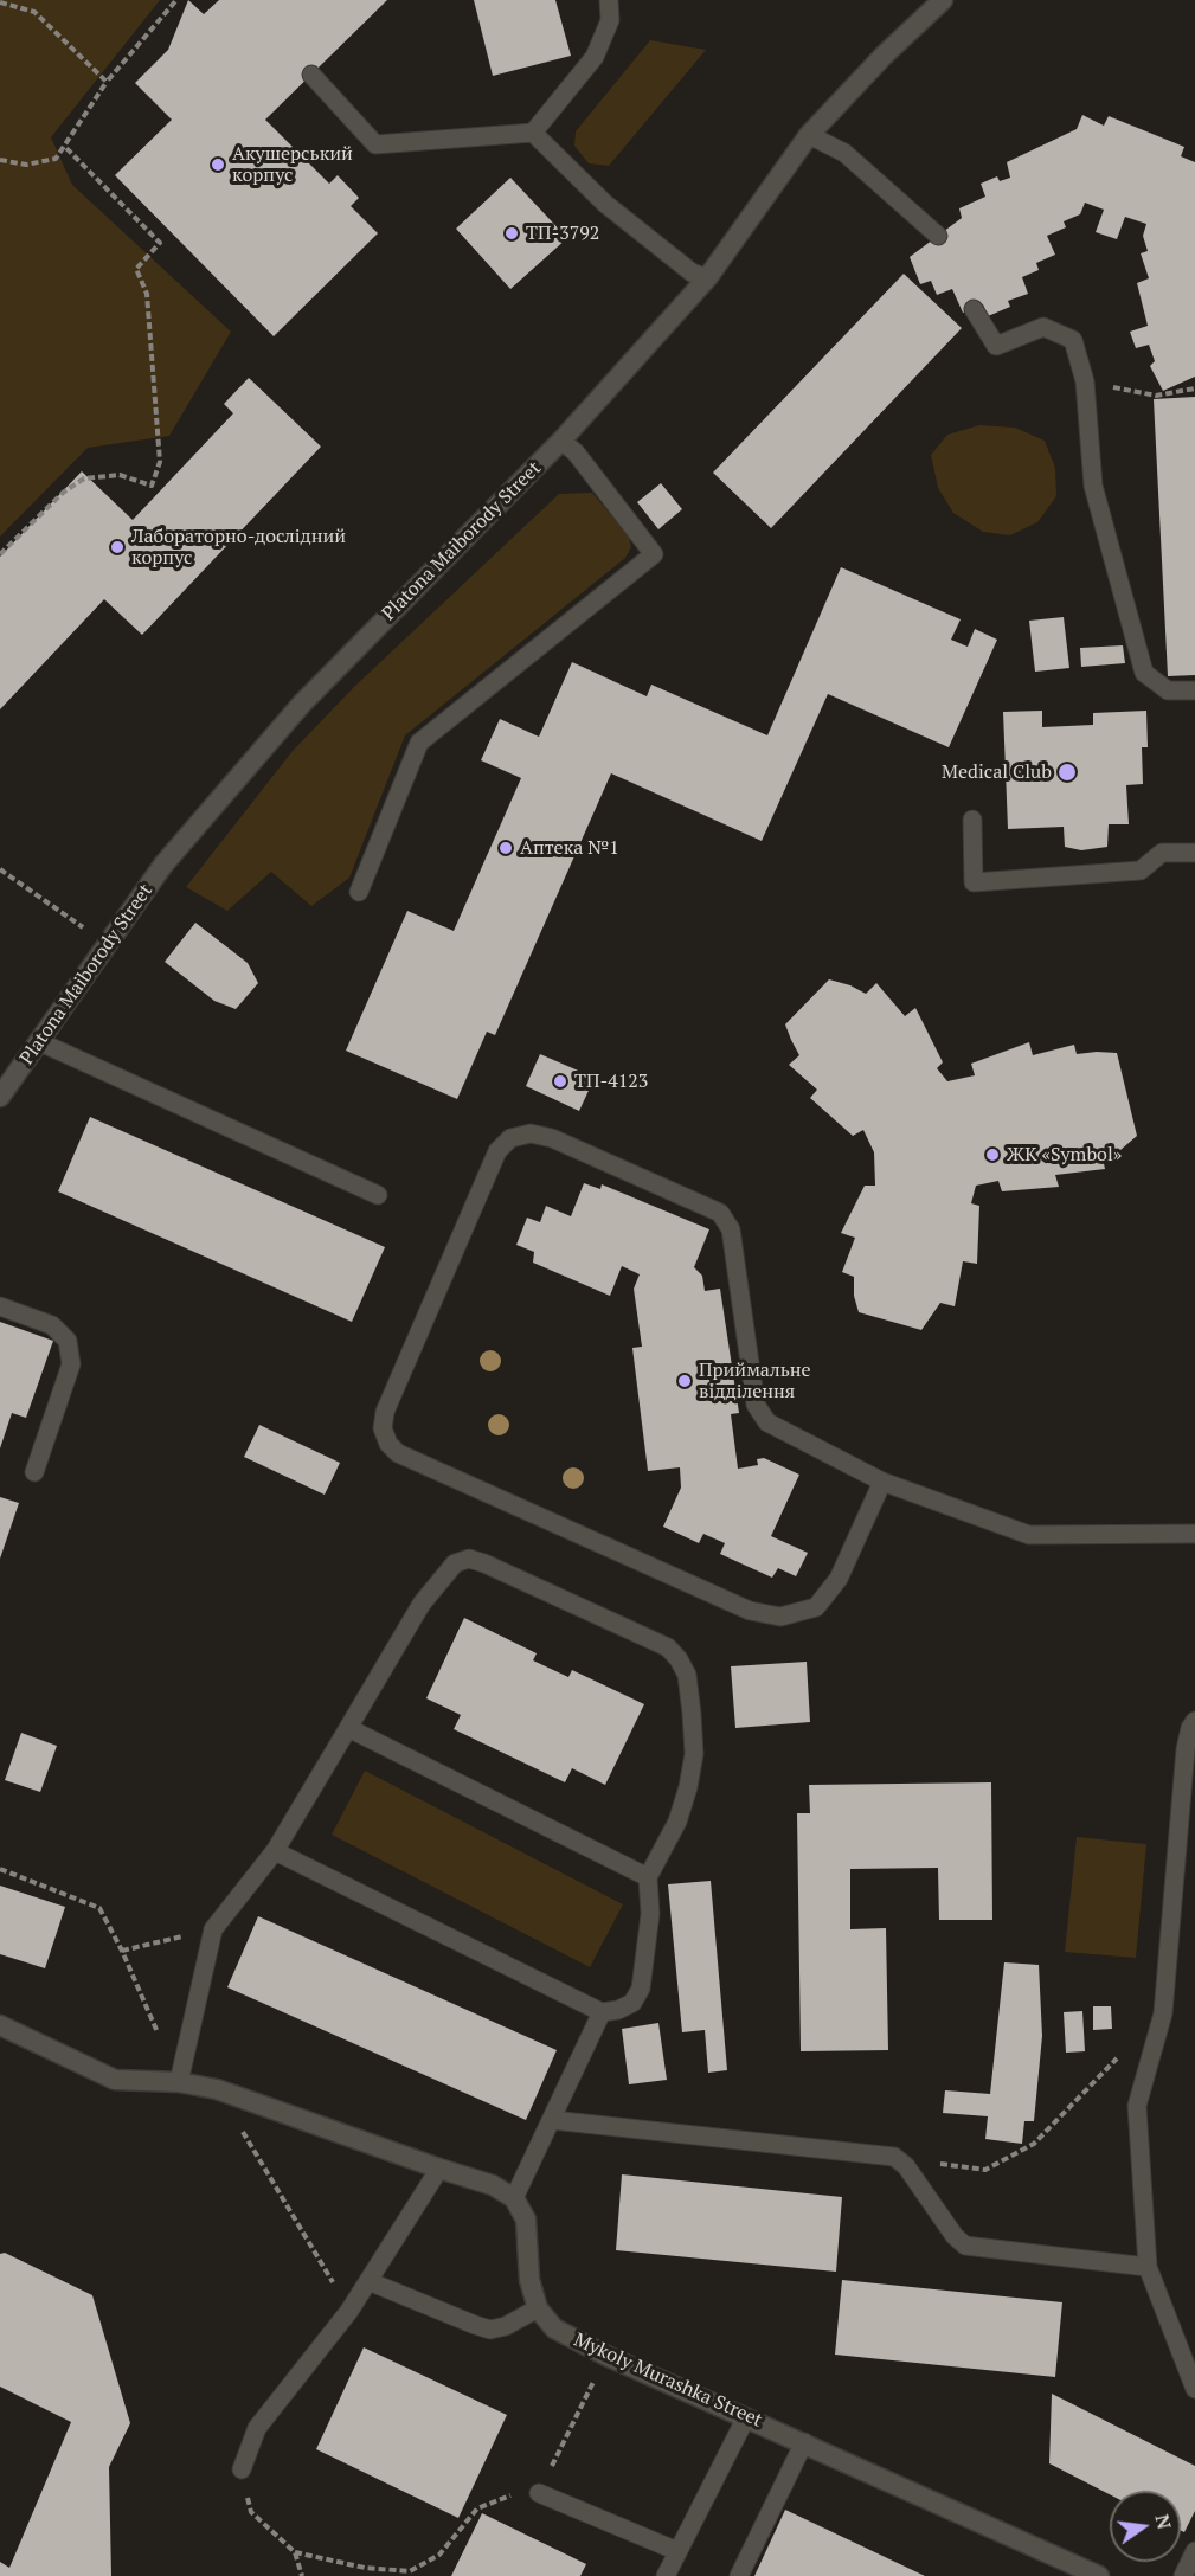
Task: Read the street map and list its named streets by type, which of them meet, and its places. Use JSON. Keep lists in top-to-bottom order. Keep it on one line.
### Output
{"streets":{"street":["Platona Maiborody Street","Mykoly Murashka Street"]},"places":["Акушерський корпус","ТП-3792","Лабораторно-дослідний корпус","Medical Club","Аптека №1","ТП-4123","ЖК «Symbol»","Приймальне відділення"],"north":"right"}
